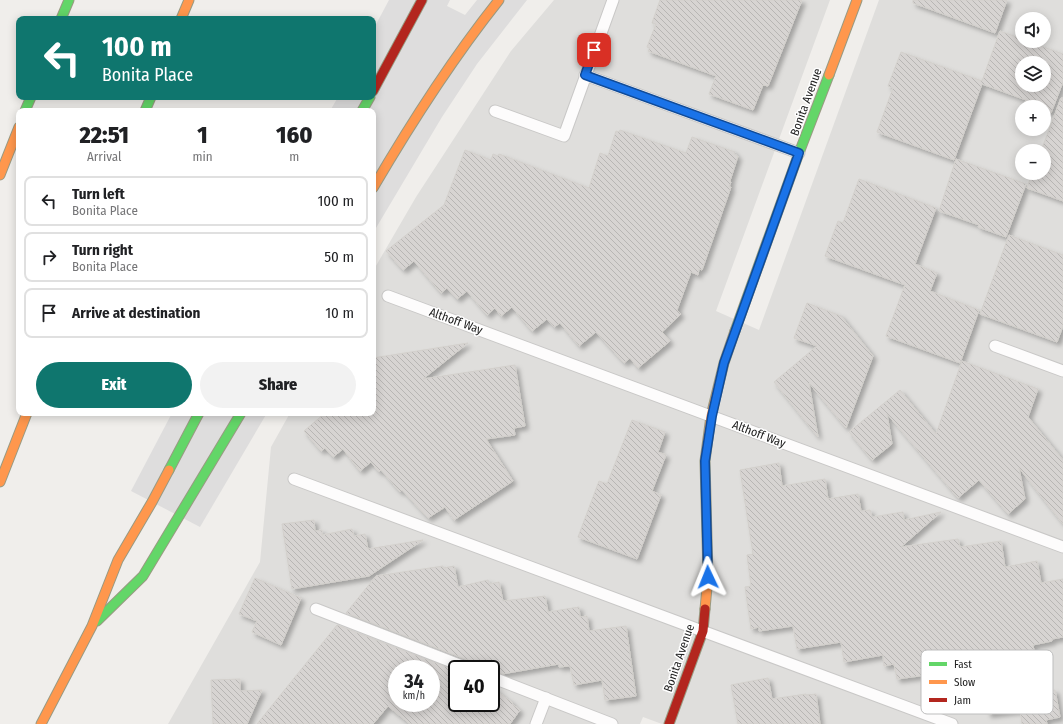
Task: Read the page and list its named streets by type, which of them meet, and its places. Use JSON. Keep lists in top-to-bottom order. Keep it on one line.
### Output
{"streets":{"main road":["Bonita Avenue"],"lane":["Althoff Way"]},"crossings":[["Bonita Avenue","Althoff Way"]],"legend":["Fast","Slow","Jam"],"page":{"map_buttons":["+","−"],"turn":["100 m","Bonita Place"],"eta":["22:51","Arrival","1","min","160","m"],"list":[{"name":"Turn left","note":"Bonita Place","value":"100 m"},{"name":"Turn right","note":"Bonita Place","value":"50 m"},{"name":"Arrive at destination","value":"10 m"}],"buttons":["Exit","Share"],"speed":"34 km/h","limit":"40"}}
